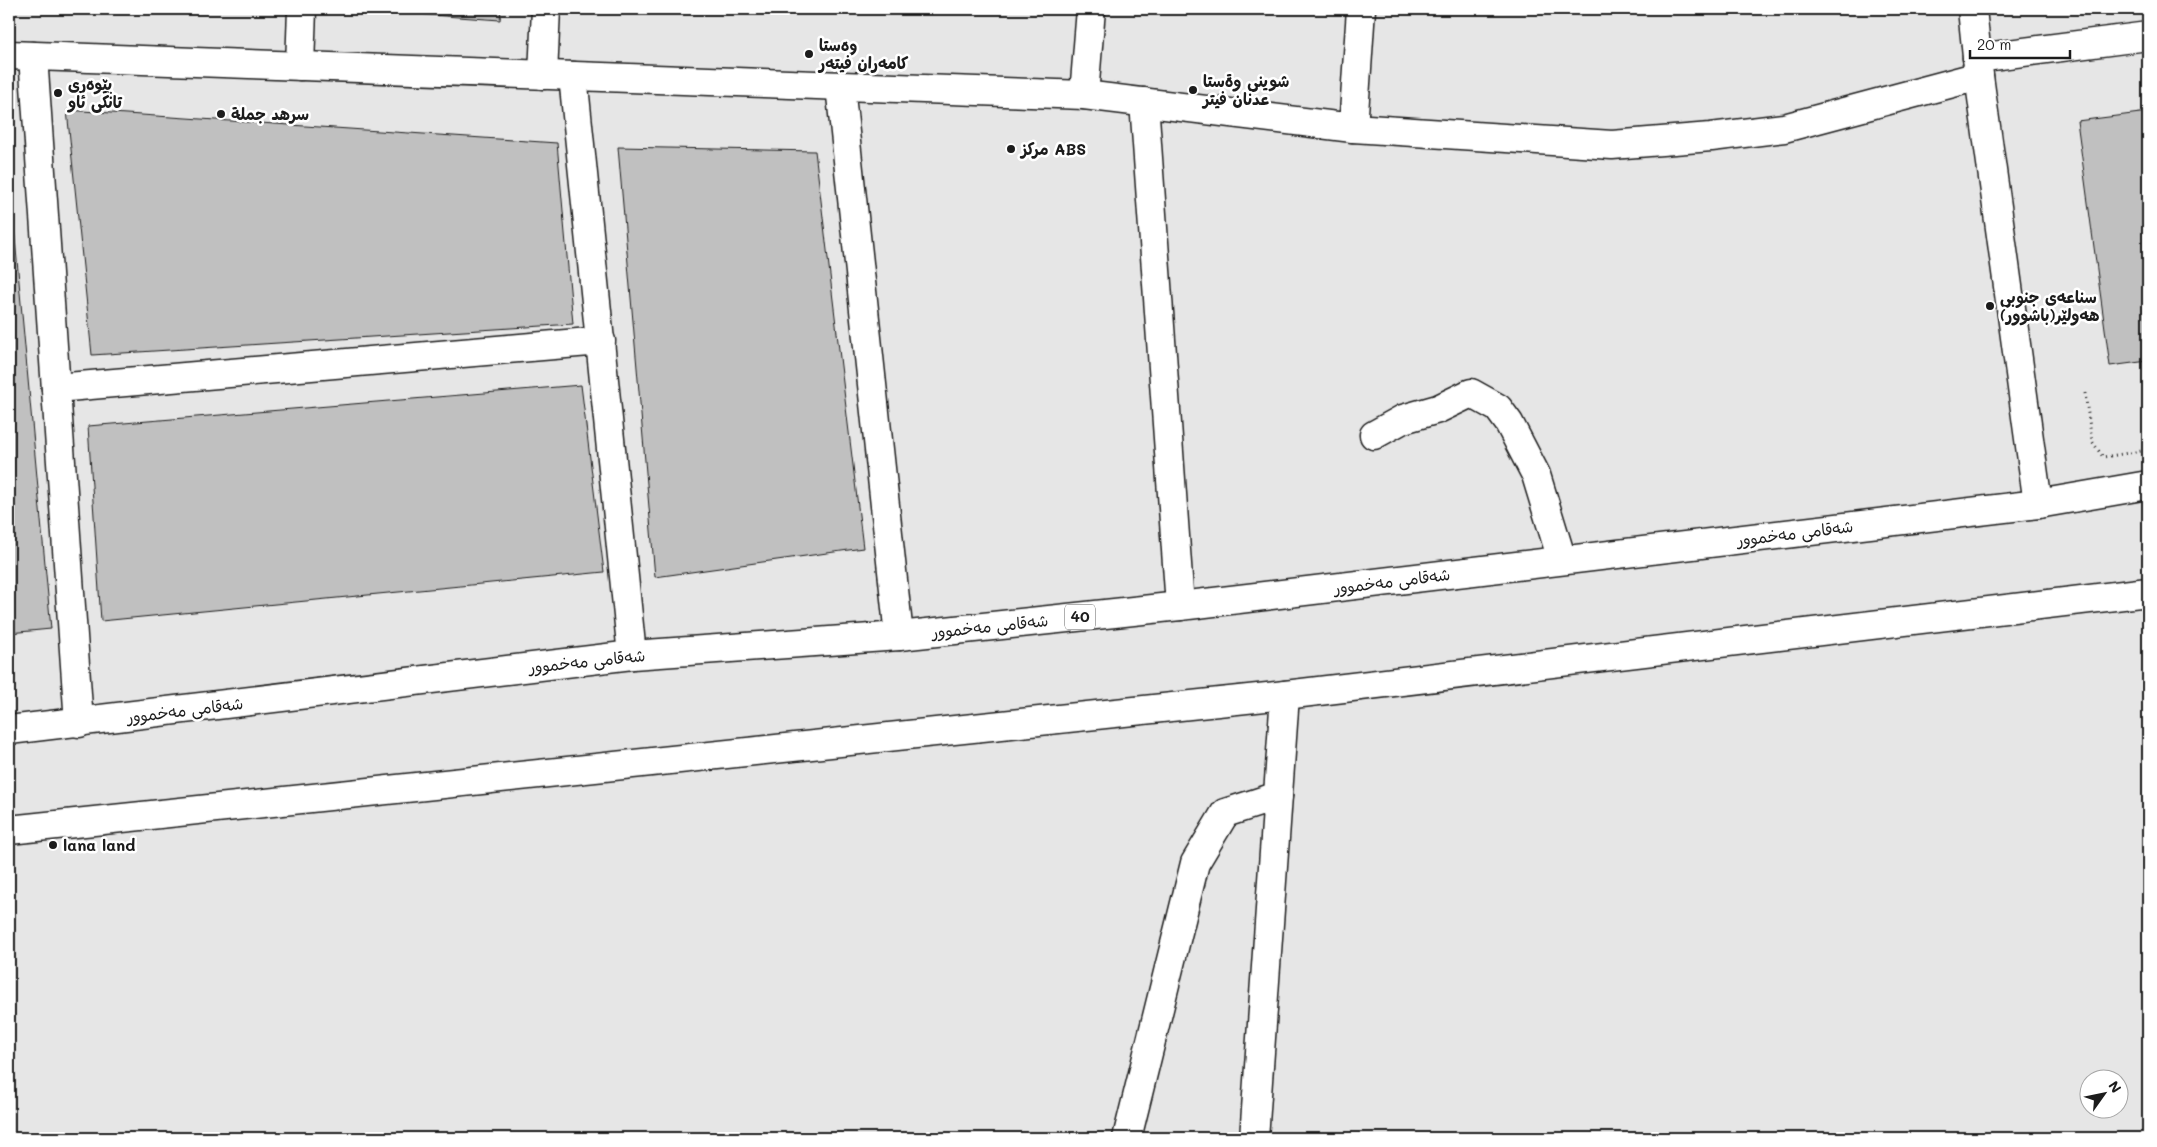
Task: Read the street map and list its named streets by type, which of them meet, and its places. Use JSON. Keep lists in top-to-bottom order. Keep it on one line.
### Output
{"streets":{"main road":["شەقامی مەخموور","40"]},"places":["وەستا كامەران فیتەر","شوينى وةستا عدنان فيتر","پێوه‌ری تانكی ئاو","سرهد جملة","مركز ABS","سناعەی جنوبی (باشوور)هەولێر","lana land"],"scale_bar":"20 m","north":"top right"}
